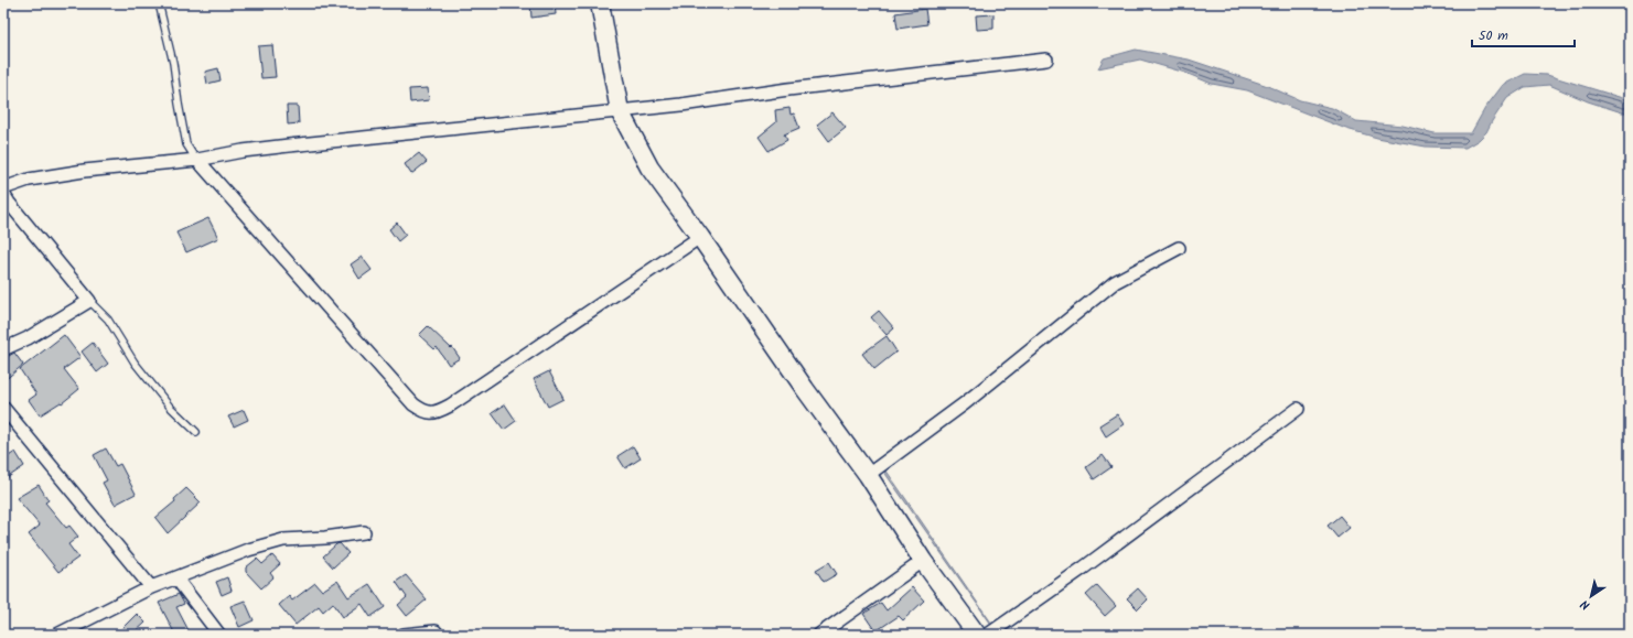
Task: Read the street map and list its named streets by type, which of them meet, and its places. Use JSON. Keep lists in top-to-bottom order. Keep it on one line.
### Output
{"scale_bar":"50 m","north":"bottom left"}
